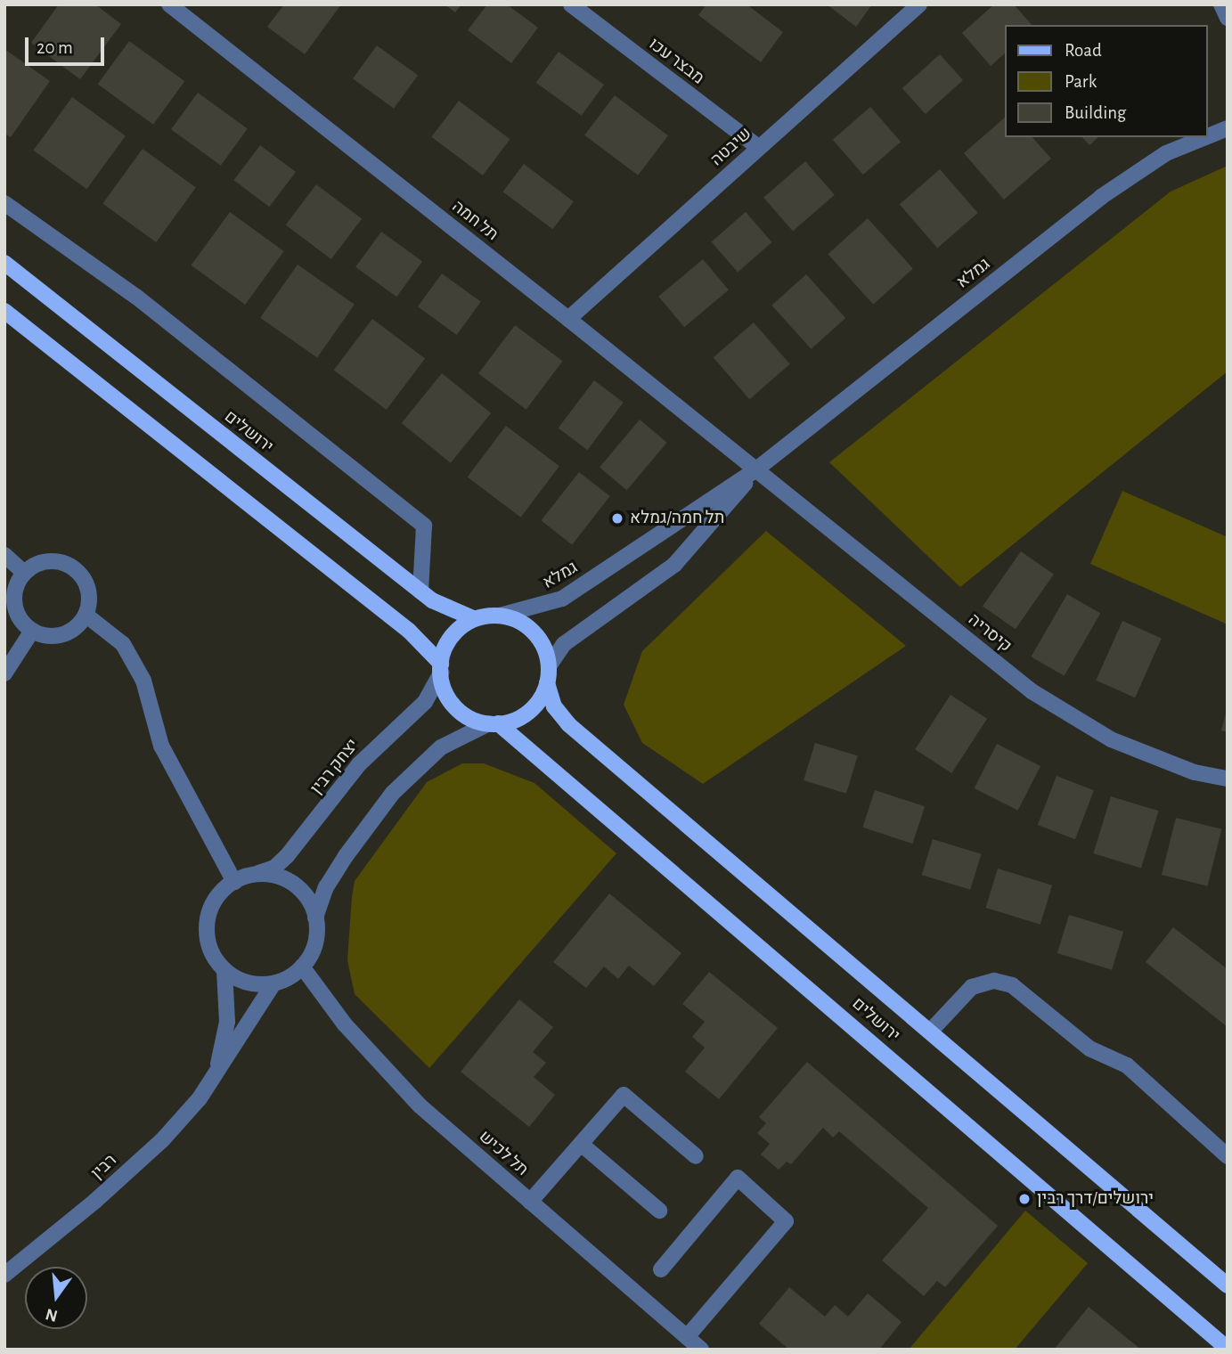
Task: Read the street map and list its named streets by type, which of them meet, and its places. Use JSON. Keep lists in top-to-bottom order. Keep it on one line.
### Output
{"streets":{"main road":["ירושלים"],"street":["מבצר עכו","שיבטה","תל חמה","גמלא","קיסריה","יצחק רבין","תל לכיש","רבין"]},"crossings":[["מבצר עכו","שיבטה"],["שיבטה","תל חמה"],["תל חמה","גמלא"],["תל חמה","קיסריה"],["גמלא","ירושלים"],["גמלא","קיסריה"],["גמלא","יצחק רבין"],["ירושלים","יצחק רבין"],["יצחק רבין","תל לכיש"]],"places":["תל חמה/גמלא","ירושלים/דרך רבין"],"legend":["Road","Park","Building"],"scale_bar":"20 m","north":"bottom"}
